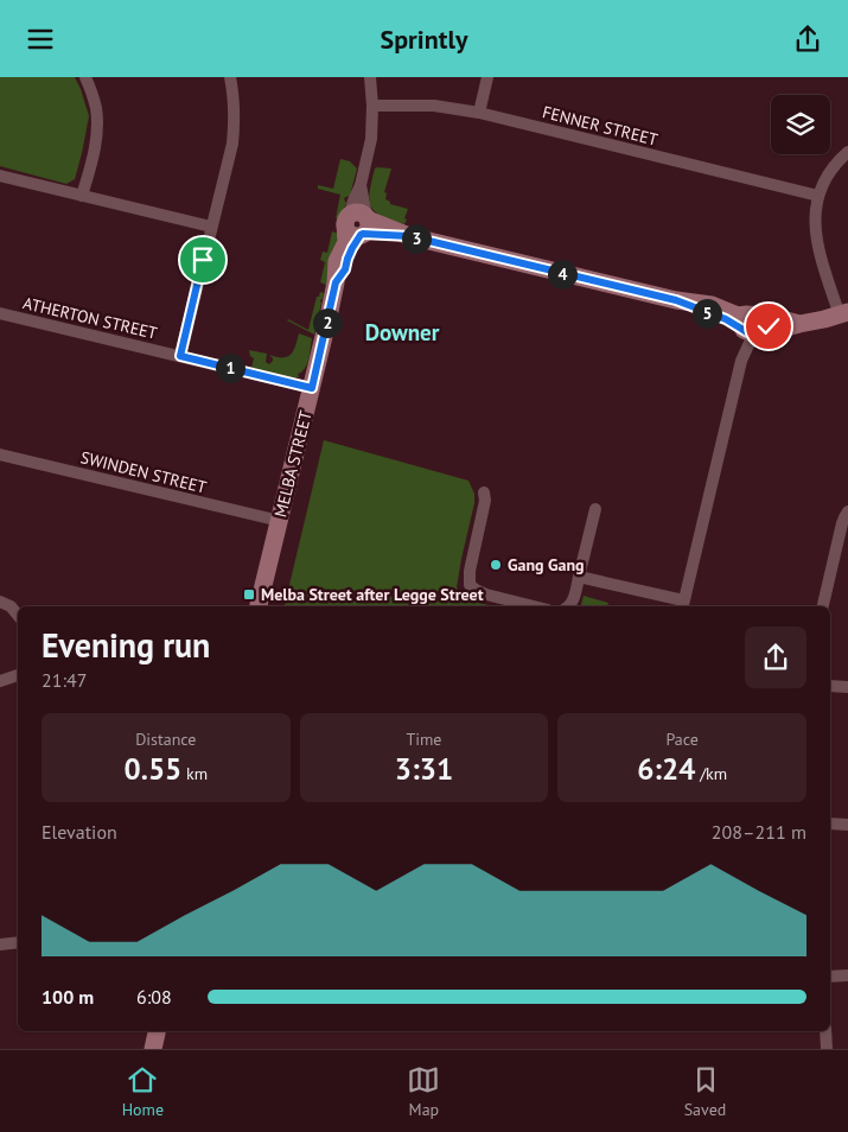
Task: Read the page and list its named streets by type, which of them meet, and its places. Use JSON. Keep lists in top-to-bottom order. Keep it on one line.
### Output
{"streets":{"street":["FENNER STREET","ATHERTON STREET","MELBA STREET","SWINDEN STREET"]},"crossings":[["FENNER STREET","MELBA STREET"],["ATHERTON STREET","MELBA STREET"],["MELBA STREET","SWINDEN STREET"]],"districts":["Downer"],"places":{"other":["Gang Gang"],"transit":["Melba Street after Legge Street"]},"page":{"header":"Sprintly","pins":["3","4","5","2","1"],"heading":["Evening run","21:47"],"stats":[["Distance","0.55 km"],["Time","3:31"],["Pace","6:24 /km"]],"chart":["Elevation","208–211 m"],"list":[{"name":"100 m","note":"6:08"}],"tabs":["Home","Map","Saved"]}}
